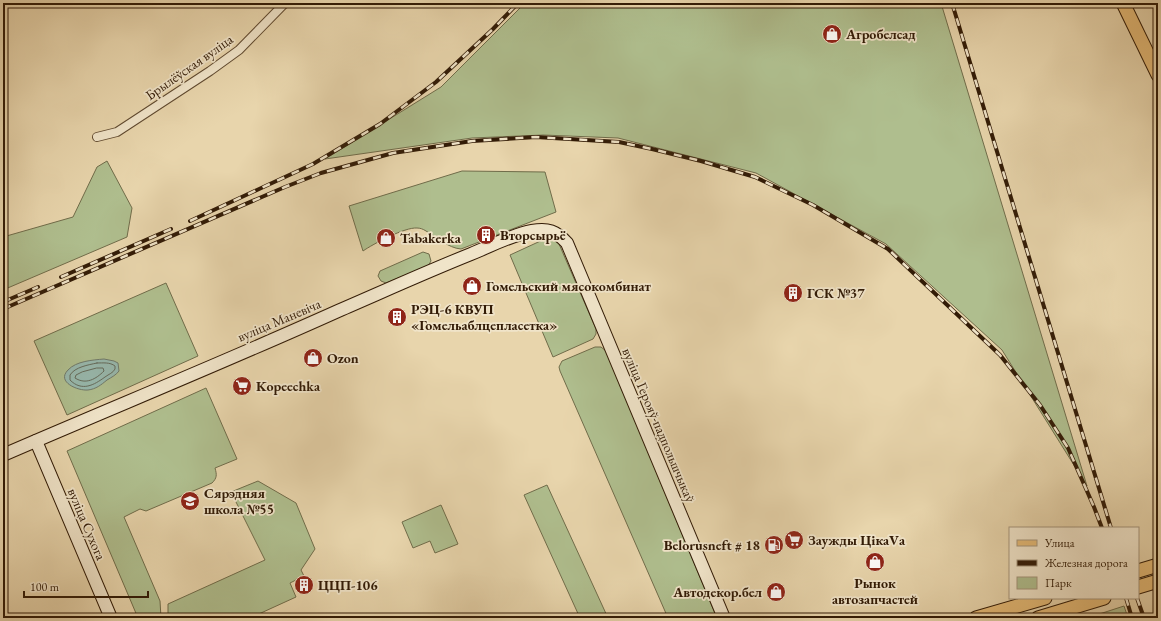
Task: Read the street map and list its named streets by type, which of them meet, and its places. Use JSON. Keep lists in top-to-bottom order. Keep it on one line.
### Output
{"streets":{"street":["Брылёўская вуліца","вуліца Маневіча","вуліца Герояў-падпольшчыкаў","вуліца Сухога"]},"crossings":[["вуліца Маневіча","вуліца Герояў-падпольшчыкаў"],["вуліца Маневіча","вуліца Сухога"]],"places":{"shop":["Агробелсад","Tabakerka","Гомельский мясокомбинат","Ozon","Рынок автозапчастей","Автодекор.бел"],"building":["Вторсырьё","ГСК №37","РЭЦ-6 КВУП «Гомельаблцепласетка»","ЦЦП-106"],"supermarket":["Kopeechka","Заужды ЦікаVа"],"school or university":["Сярэдняя школа №55"],"fuel station":["Belorusneft # 18"]},"legend":["Улица","Железная дорога","Парк"],"scale_bar":"100 m"}
